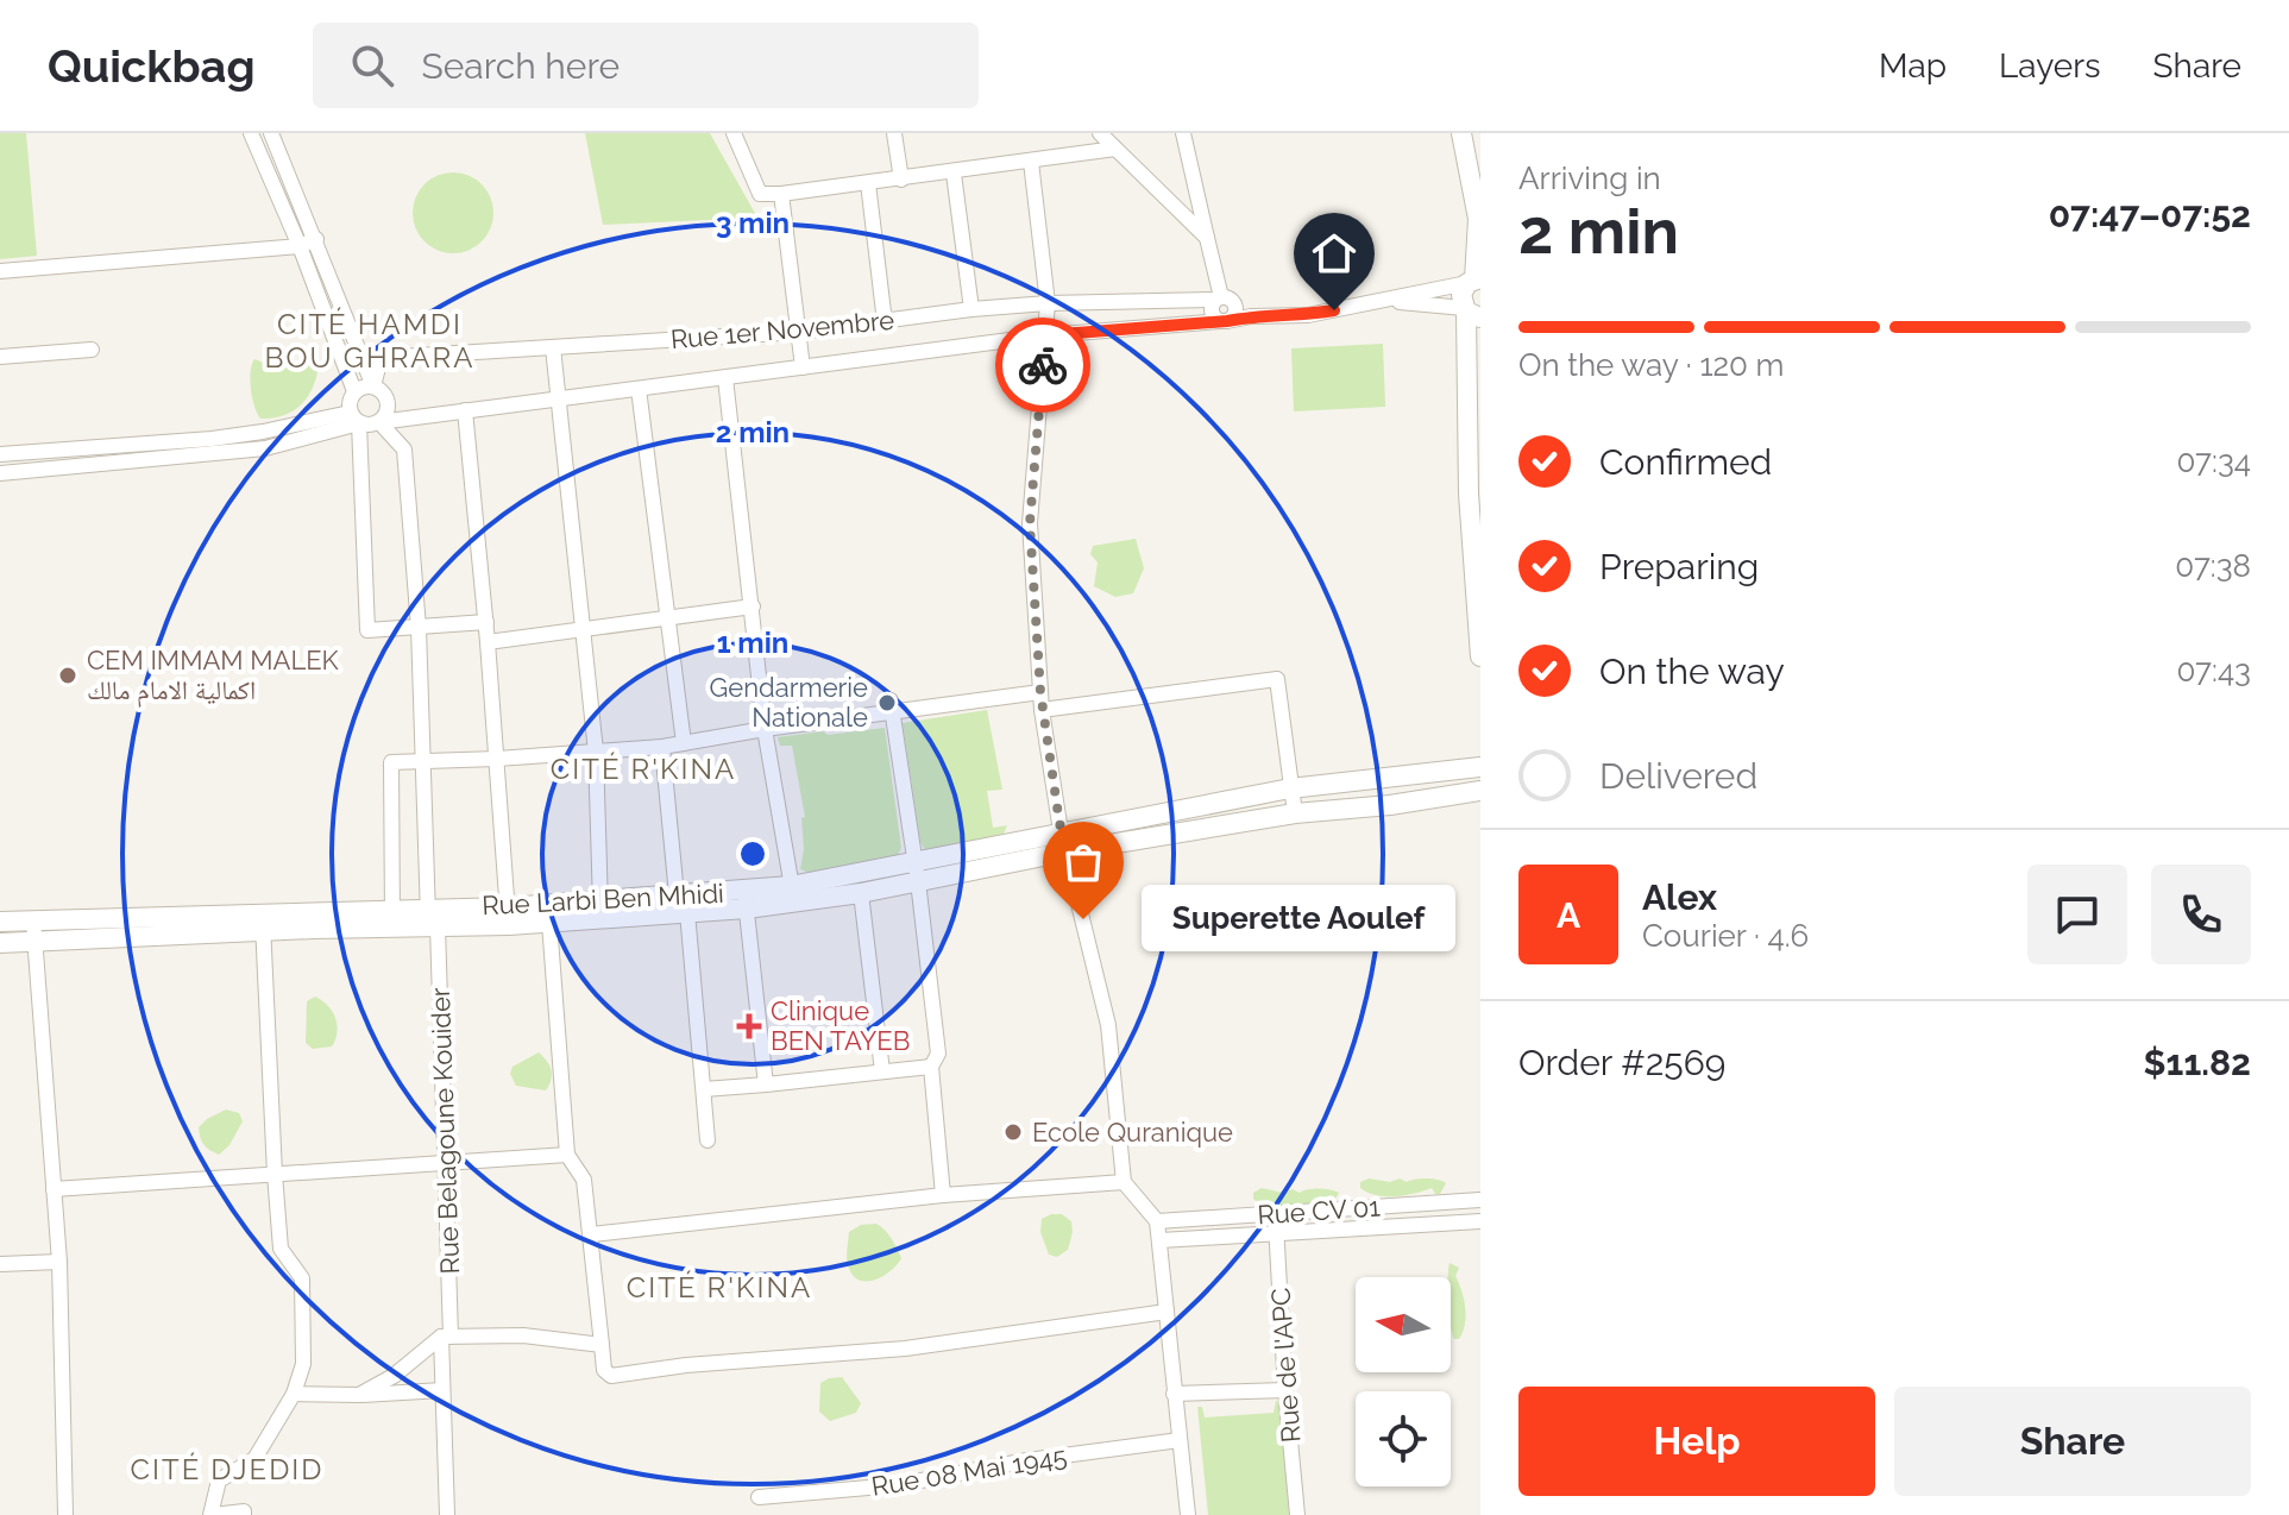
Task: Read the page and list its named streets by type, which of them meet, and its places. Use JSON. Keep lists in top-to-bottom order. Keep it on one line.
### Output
{"streets":{"street":["Rue 1er Novembre","Rue Larbi Ben Mhidi","Rue Belagoune Kouider","Rue CV 01","Rue de l'APC","Rue 08 Mai 1945"]},"crossings":[["Rue 1er Novembre","Rue Belagoune Kouider"],["Rue Larbi Ben Mhidi","Rue Belagoune Kouider"],["Rue CV 01","Rue de l'APC"]],"districts":["CITÉ HAMDI BOU GHRARA","CITÉ R'KINA","CITÉ R'KINA","CITÉ DJEDID"],"places":{"other":["CEM IMMAM MALEK اكمالية الامام مالك","Gendarmerie Nationale","Superette Aoulef","Ecole Quranique"],"health":["Clinique BEN TAYEB"]},"north":"left","page":{"header":"Quickbag","search":"Search here","nav":["Map","Layers","Share"],"heading":["2 min","Arriving in","07:47–07:52"],"panel":["Alex","Courier · 4.6","Order #2569","$11.82"],"bar":"On the way · 120 m","list":[["Confirmed","07:34"],["Preparing","07:38"],["On the way","07:43"],"Delivered"],"round":"A","bubble":"Superette Aoulef","buttons":["Help","Share"]},"rings":["3 min","2 min","1 min"]}
